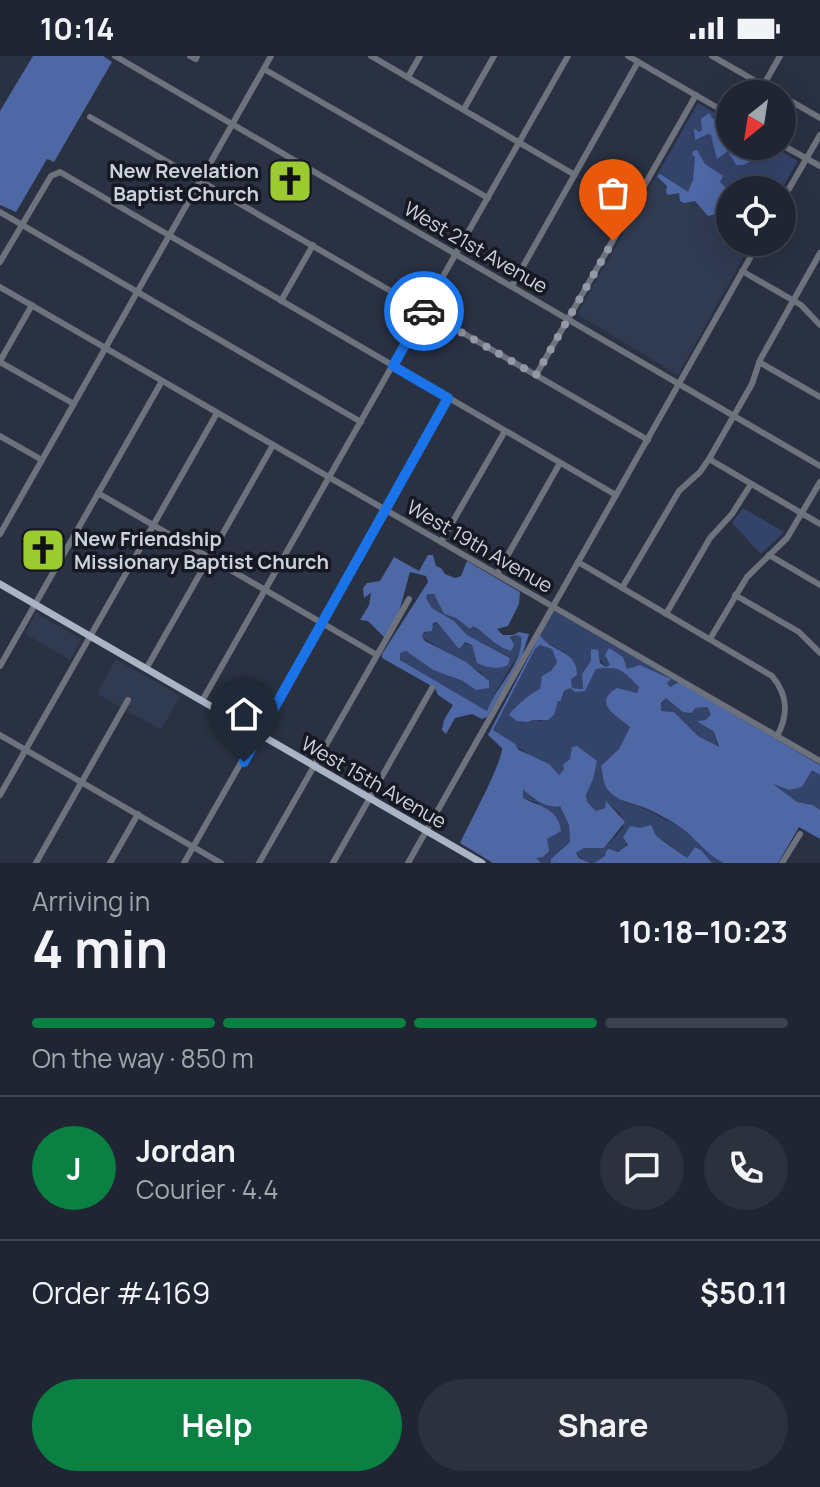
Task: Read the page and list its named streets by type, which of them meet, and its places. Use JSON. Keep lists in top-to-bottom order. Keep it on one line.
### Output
{"streets":{"main road":["West 15th Avenue"],"street":["West 21st Avenue","West 19th Avenue"]},"places":{"church":["New Revelation Baptist Church","New Friendship Missionary Baptist Church"]},"north":"bottom left","page":{"status":"10:14","heading":["4 min","Arriving in","10:18–10:23"],"panel":["Jordan","Courier · 4.4","Order #4169","$50.11"],"bar":"On the way · 850 m","round":"J","buttons":["Help","Share"]}}
